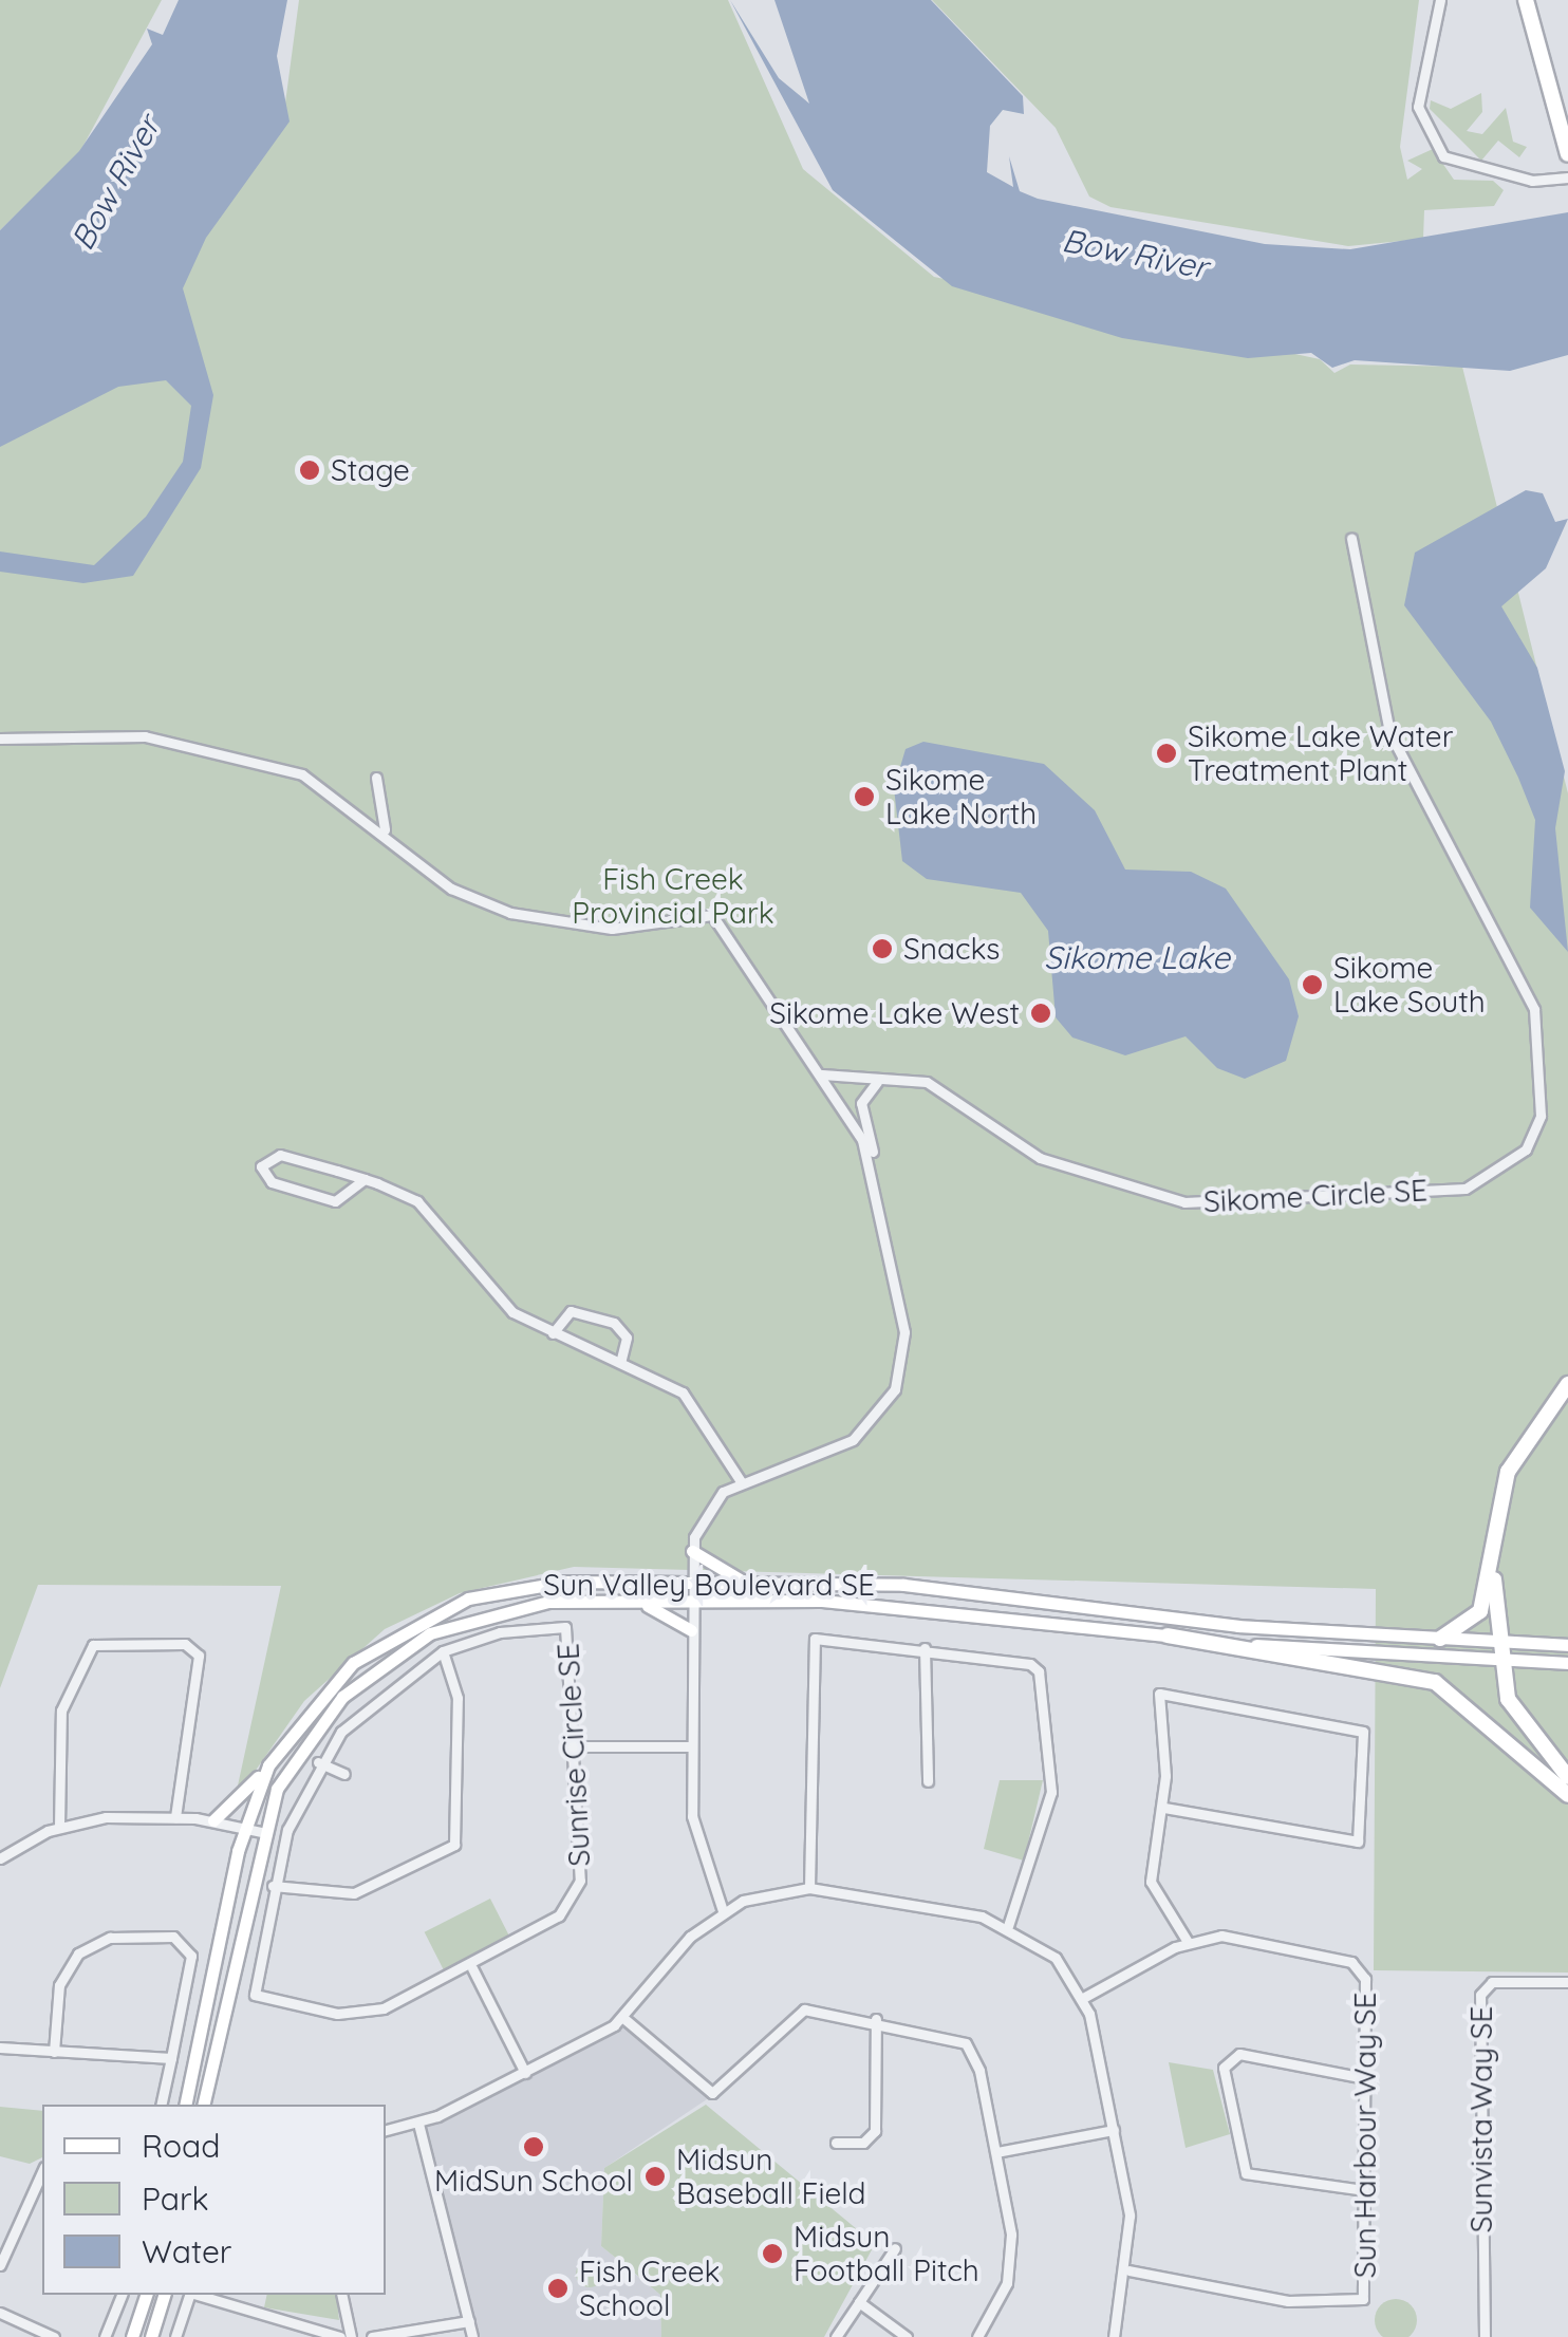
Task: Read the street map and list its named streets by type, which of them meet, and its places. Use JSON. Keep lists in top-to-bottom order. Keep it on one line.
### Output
{"streets":{"main road":["Sun Valley Boulevard SE"],"street":["Sikome Circle SE","Sunrise Circle SE","Sunvista Way SE","Sun Harbour Way SE"]},"water":["Bow River","Sikome Lake"],"parks":["Fish Creek Provincial Park"],"places":["Stage","Sikome Lake Water Treatment Plant","Sikome Lake North","Snacks","Sikome Lake South","Sikome Lake West","MidSun School","Midsun Baseball Field","Midsun Football Pitch","Fish Creek School"],"legend":["Road","Park","Water"]}
